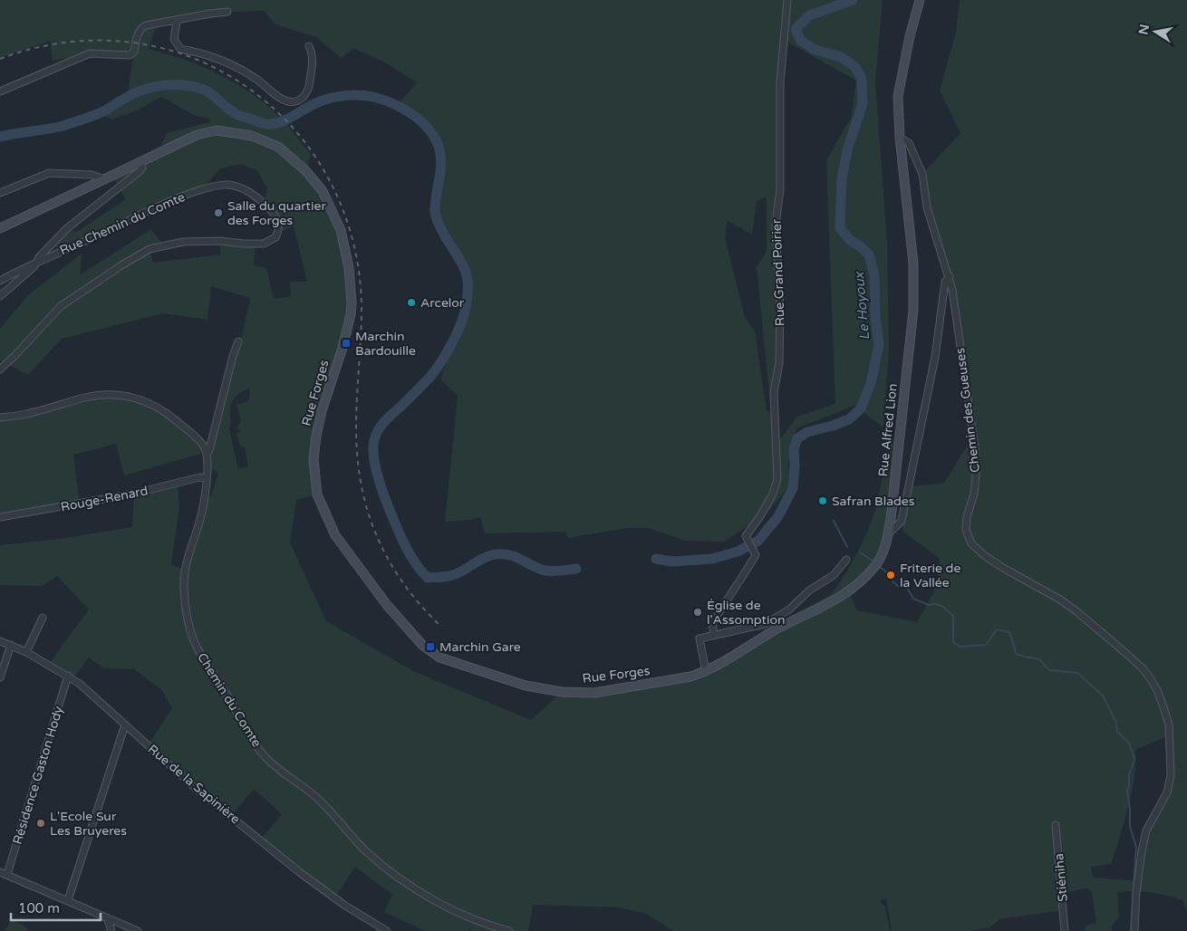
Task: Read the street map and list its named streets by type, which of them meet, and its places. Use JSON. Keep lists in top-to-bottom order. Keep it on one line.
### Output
{"streets":{"main road":["Rue Forges","Rue Alfred Lion"],"street":["Rue Chemin du Comte","Rue Grand Poirier","Chemin des Gueuses","Rouge-Renard","Chemin du Comte","Résidence Gaston Hody","Rue de la Sapinière","Stiéniha"]},"crossings":[["Rue Forges","Rue Alfred Lion"],["Chemin des Gueuses","Rue Alfred Lion"],["Rouge-Renard","Chemin du Comte"],["Résidence Gaston Hody","Rue de la Sapinière"]],"water":["Le Hoyoux"],"places":{"other":["Salle du quartier des Forges","Arcelor","Safran Blades","Friterie de la Vallée","Église de l'Assomption","L'Ecole Sur Les Bruyeres"],"transit":["Marchin Bardouille","Marchin Gare"]},"scale_bar":"100 m","north":"left"}
